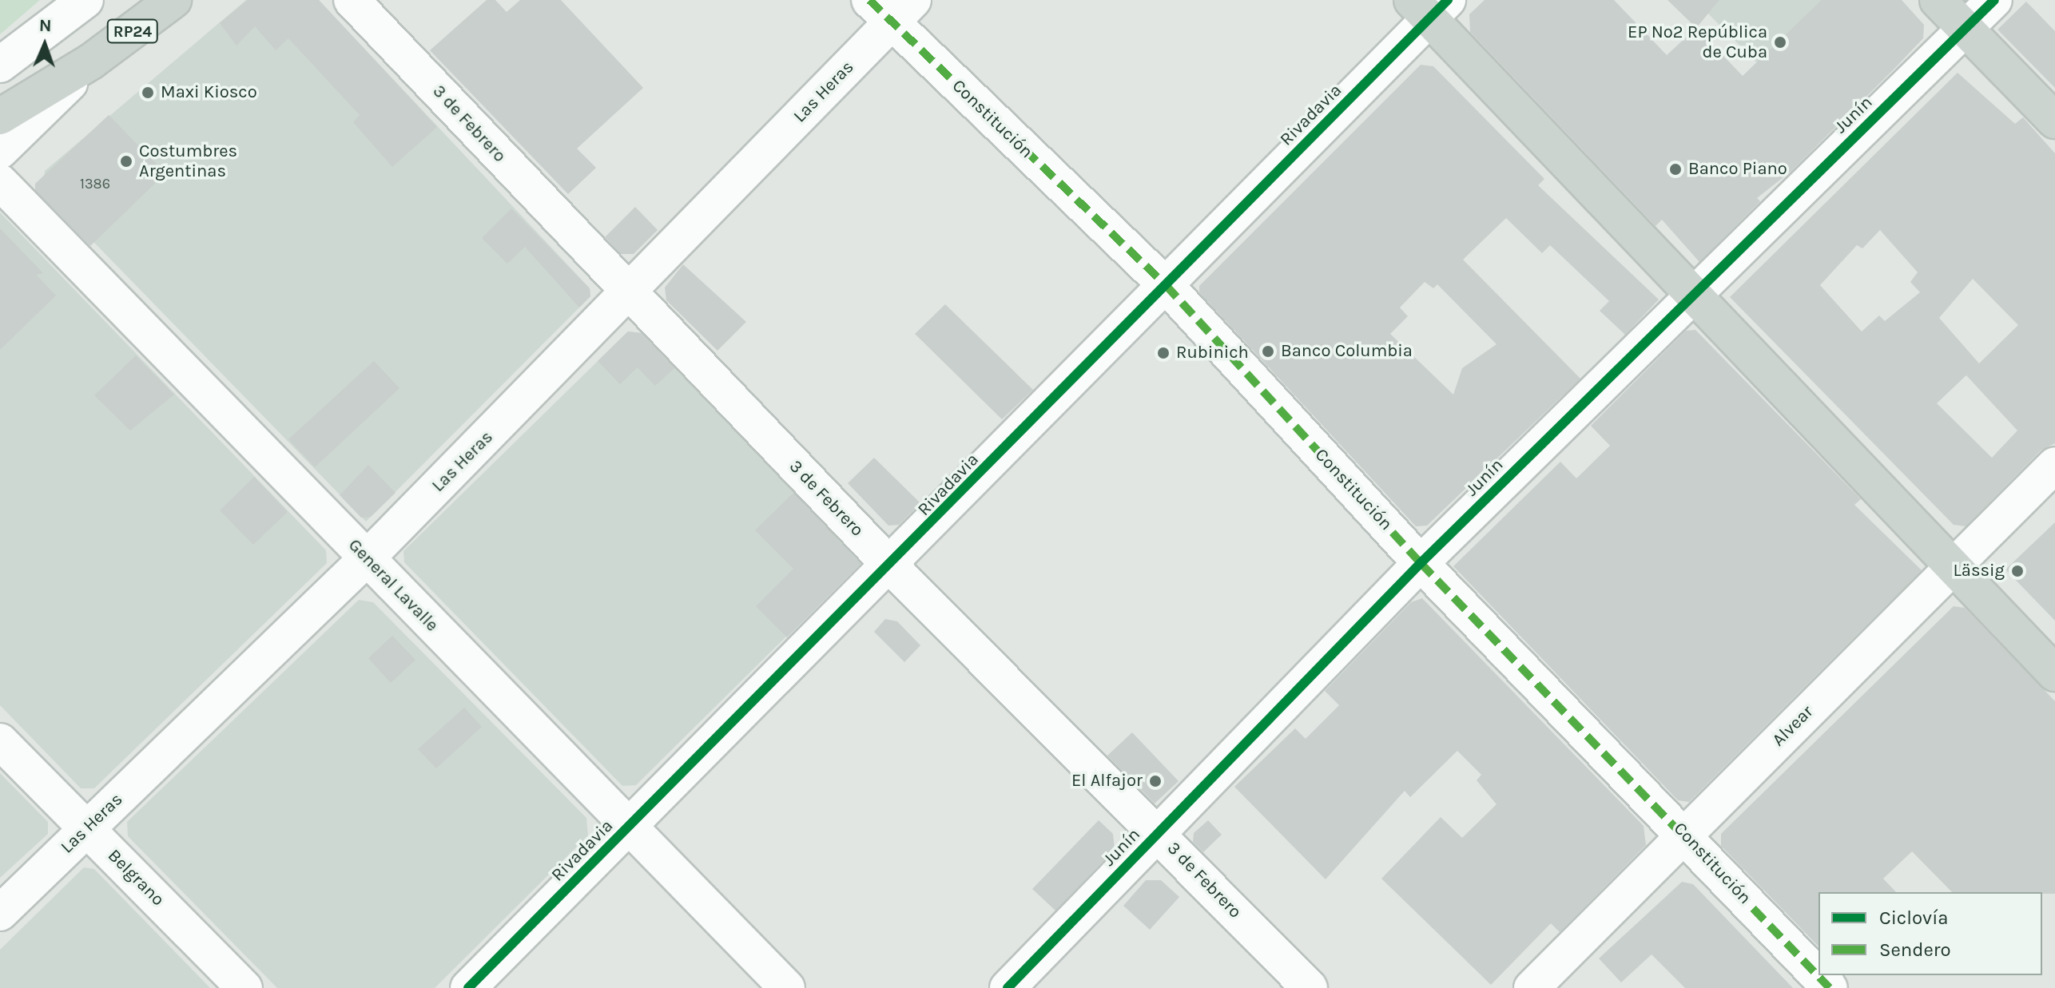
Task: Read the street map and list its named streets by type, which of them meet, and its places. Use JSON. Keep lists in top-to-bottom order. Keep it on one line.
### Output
{"streets":{"main road":["RP24"],"street":["Las Heras","Rivadavia","Junín","Constitución","3 de Febrero","General Lavalle","Alvear","Belgrano"]},"crossings":[["Las Heras","Constitución"],["Las Heras","3 de Febrero"],["Las Heras","General Lavalle"],["Las Heras","Belgrano"],["Rivadavia","Constitución"],["Rivadavia","3 de Febrero"],["Rivadavia","General Lavalle"],["Junín","Constitución"],["Junín","3 de Febrero"],["Constitución","Alvear"]],"places":["EP Nº2 República de Cuba","Maxi Kiosco","Costumbres Argentinas","Banco Piano","Banco Columbia","Rubinich","Lässig","El Alfajor"],"house_numbers":["1386"],"legend":["Ciclovía","Sendero"],"north":"top"}
